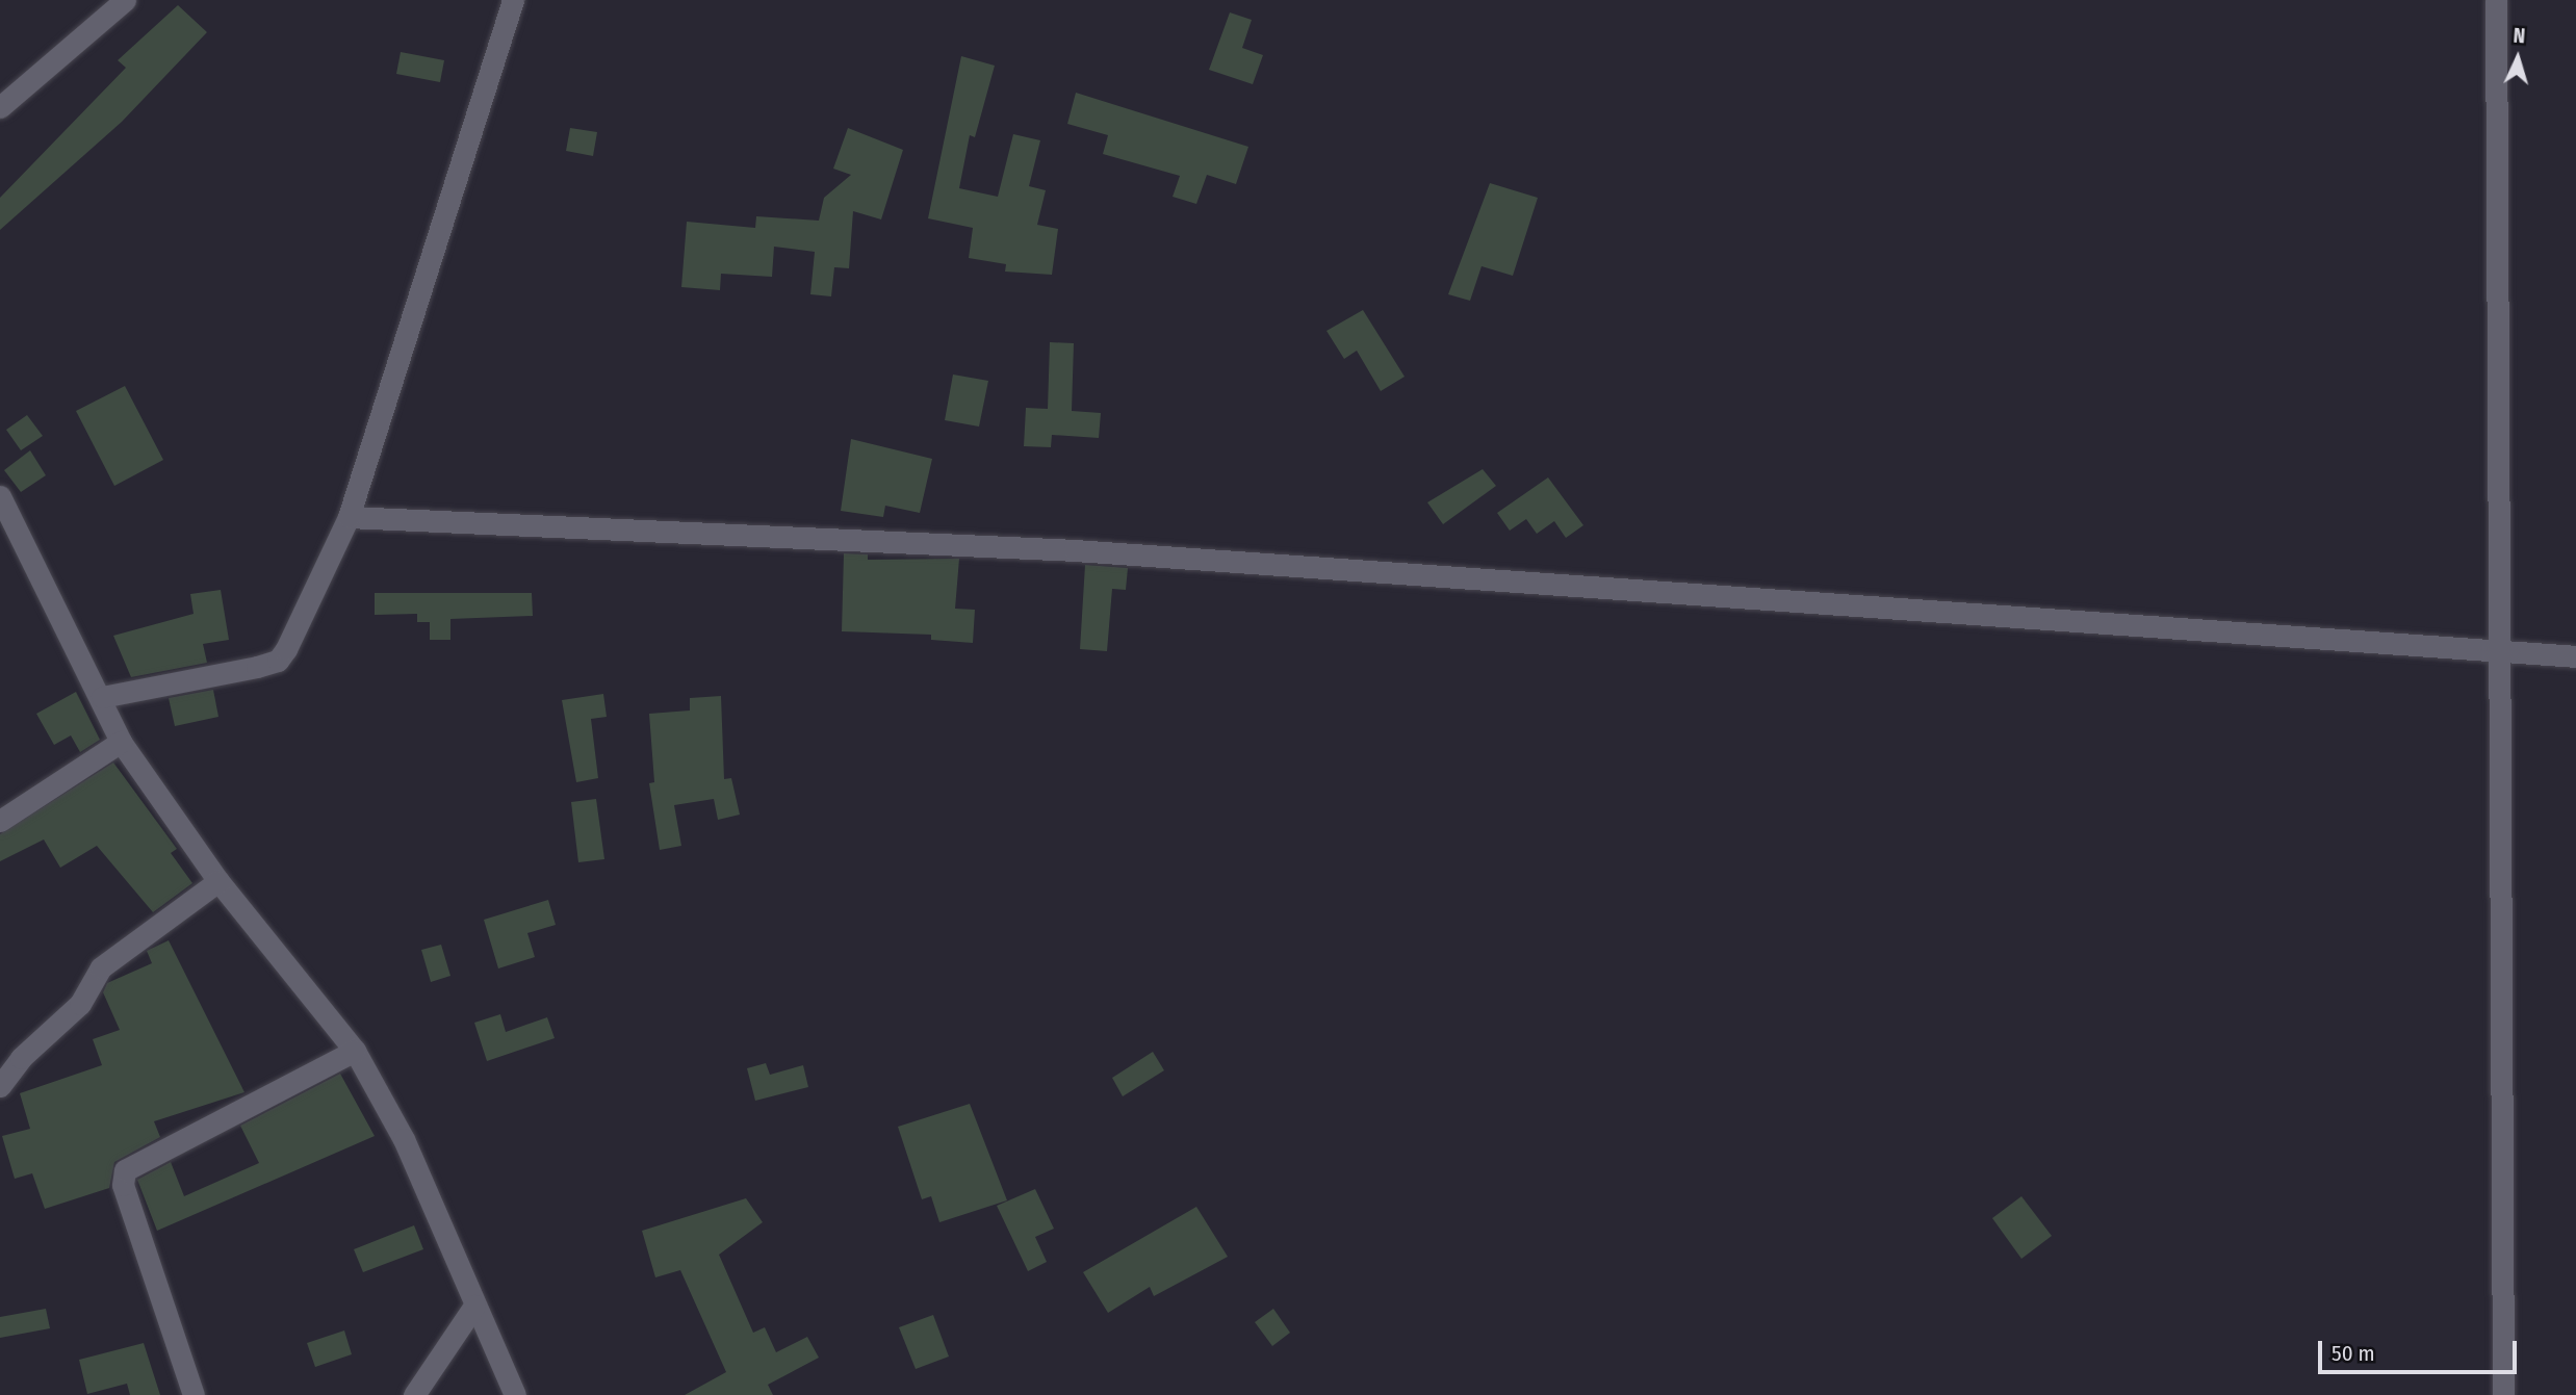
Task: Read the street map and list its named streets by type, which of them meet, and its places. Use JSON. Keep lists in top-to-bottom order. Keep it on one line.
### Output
{"scale_bar":"50 m","north":"top"}
